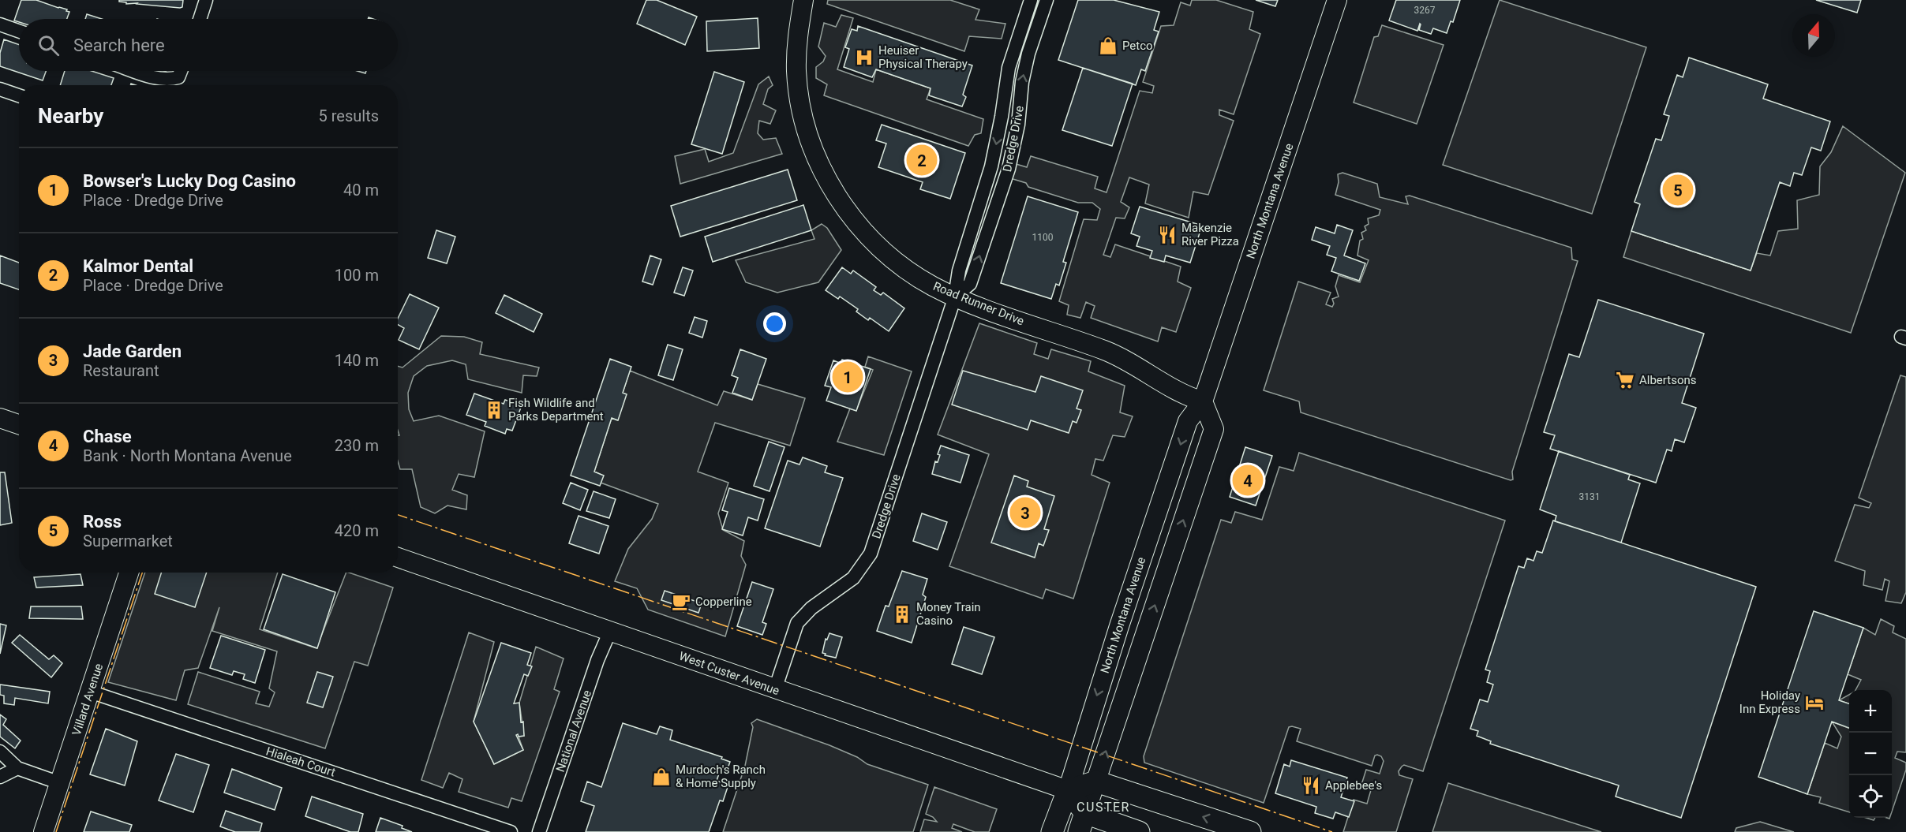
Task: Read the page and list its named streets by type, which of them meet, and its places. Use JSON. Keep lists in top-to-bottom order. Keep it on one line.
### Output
{"streets":{"main road":["North Montana Avenue","Road Runner Drive","West Custer Avenue","Villard Avenue"],"street":["Dredge Drive","National Avenue","Hialeah Court"]},"crossings":[["Dredge Drive","Road Runner Drive"],["Dredge Drive","West Custer Avenue"],["North Montana Avenue","Road Runner Drive"],["North Montana Avenue","West Custer Avenue"],["West Custer Avenue","National Avenue"],["Villard Avenue","Hialeah Court"]],"districts":["CUSTER"],"places":{"shop":["Petco","Murdoch's Ranch & Home Supply"],"hospital":["Heuiser Physical Therapy"],"restaurant":["Makenzie River Pizza","Applebee's"],"supermarket":["Albertsons"],"building":["Fish Wildlife and Parks Department","Money Train Casino"],"cafe":["Copperline"],"hotel":["Holiday Inn Express"]},"house_numbers":["3267","1100","3131"],"north":"top","page":{"search":"Search here","heading":["Nearby","5 results"],"pins":["2","5","1","4","3"],"list":[{"mark":"1","name":"Bowser's Lucky Dog Casino","note":"Place · Dredge Drive","value":"40 m"},{"mark":"2","name":"Kalmor Dental","note":"Place · Dredge Drive","value":"100 m"},{"mark":"3","name":"Jade Garden","note":"Restaurant","value":"140 m"},{"mark":"4","name":"Chase","note":"Bank · North Montana Avenue","value":"230 m"},{"mark":"5","name":"Ross","note":"Supermarket","value":"420 m"}],"map_buttons":["+","−"]}}
